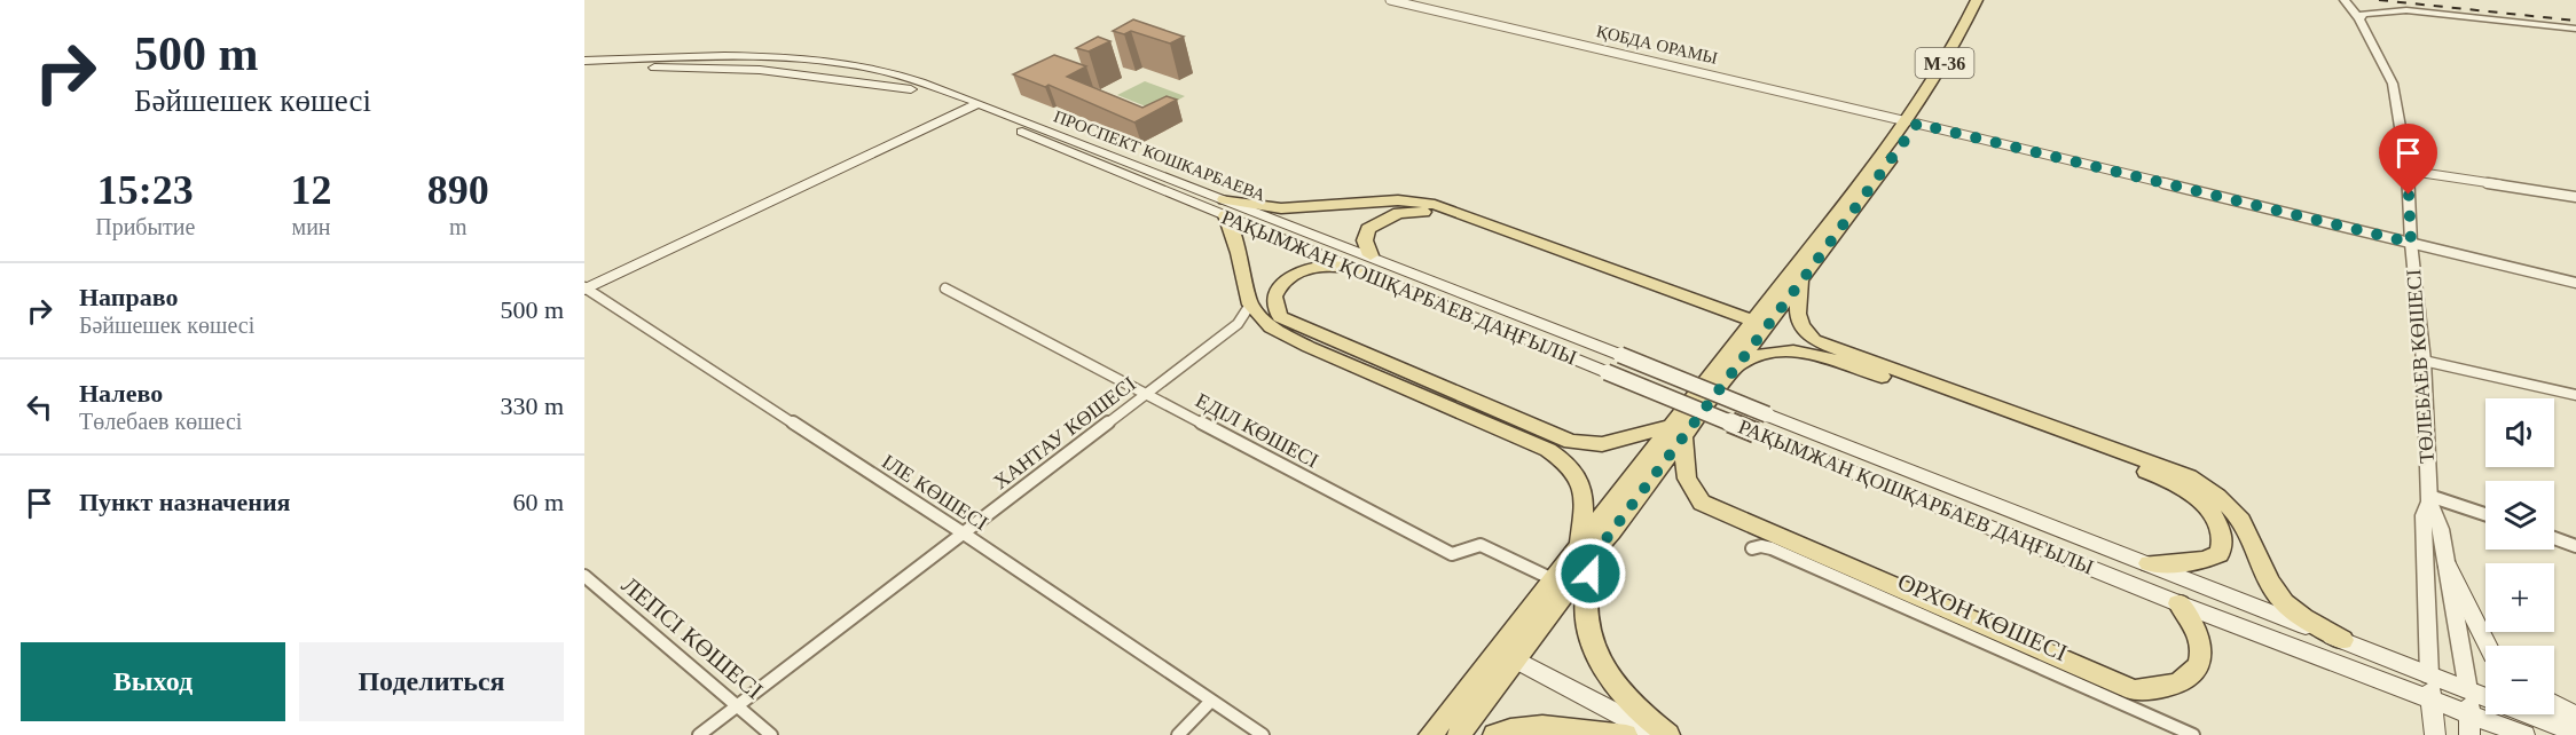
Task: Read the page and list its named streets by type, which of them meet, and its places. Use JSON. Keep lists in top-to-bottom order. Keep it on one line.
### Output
{"streets":{"main road":["M-36","ПРОСПЕКТ КОШКАРБАЕВА","РАҚЫМЖАН ҚОШҚАРБАЕВ ДАҢҒЫЛЫ","ТӨЛЕБАЕВ КӨШЕСІ"],"street":["ҚОБДА ОРАМЫ","ЕДІЛ КӨШЕСІ","ХАНТАУ КӨШЕСІ","ІЛЕ КӨШЕСІ","ОРХОН КӨШЕСІ","ЛЕПСІ КӨШЕСІ"]},"crossings":[["ҚОБДА ОРАМЫ","M-36"],["ҚОБДА ОРАМЫ","ТӨЛЕБАЕВ КӨШЕСІ"],["M-36","ЕДІЛ КӨШЕСІ"],["ПРОСПЕКТ КОШКАРБАЕВА","РАҚЫМЖАН ҚОШҚАРБАЕВ ДАҢҒЫЛЫ"],["РАҚЫМЖАН ҚОШҚАРБАЕВ ДАҢҒЫЛЫ","ТӨЛЕБАЕВ КӨШЕСІ"],["ЕДІЛ КӨШЕСІ","ХАНТАУ КӨШЕСІ"],["ХАНТАУ КӨШЕСІ","ІЛЕ КӨШЕСІ"],["ХАНТАУ КӨШЕСІ","ЛЕПСІ КӨШЕСІ"]],"page":{"turn":["500 m","Бәйшешек көшесі"],"eta":["15:23","Прибытие","12","мин","890","m"],"list":[{"name":"Направо","note":"Бәйшешек көшесі","value":"500 m"},{"name":"Налево","note":"Төлебаев көшесі","value":"330 m"},{"name":"Пункт назначения","value":"60 m"}],"map_buttons":["+","−"],"buttons":["Выход","Поделиться"]}}
